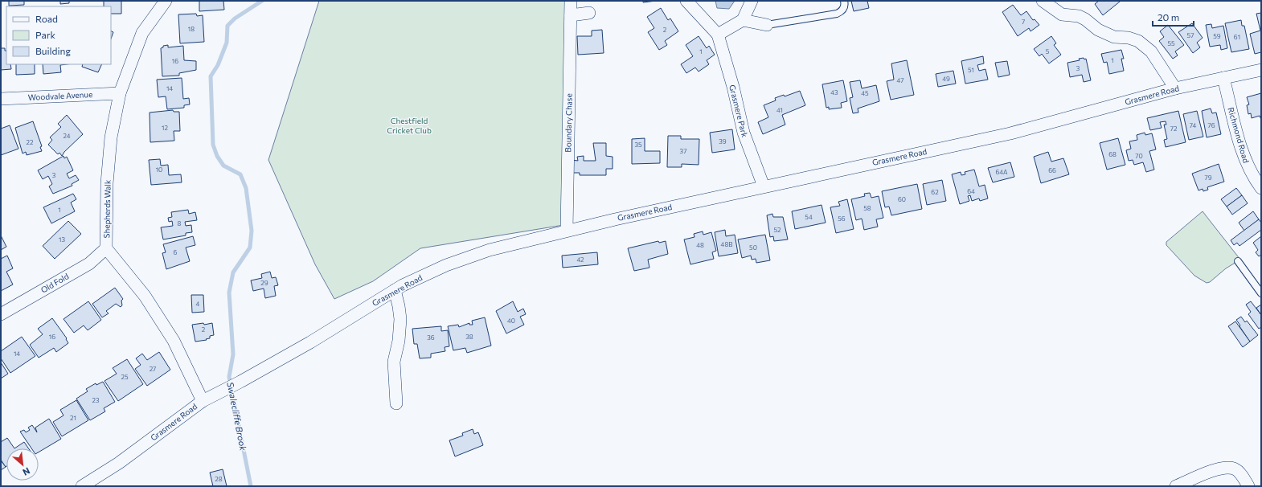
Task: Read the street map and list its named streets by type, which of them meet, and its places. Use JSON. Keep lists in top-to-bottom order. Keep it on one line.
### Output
{"streets":{"street":["Grasmere Road","Woodvale Avenue","Grasmere Park","Boundary Chase","Richmond Road","Shepherds Walk","Old Fold"]},"crossings":[["Grasmere Road","Grasmere Park"],["Grasmere Road","Boundary Chase"],["Grasmere Road","Richmond Road"],["Grasmere Road","Shepherds Walk"],["Woodvale Avenue","Shepherds Walk"],["Shepherds Walk","Old Fold"]],"water":["Swalecliffe Brook"],"parks":["Chestfield Cricket Club"],"house_numbers":["7","18","2","57","59","61","55","1","5","1","16","3","51","49","47","14","43","45","41","74","76","12","72","24","39","22","35","37","68","70","10","66","64A","3","79","64","62","60","58","1","54","56","8","52","13","48B","48","50","6","42","29","4","40","2","16","38","36","14","27","25","23","21","28"],"legend":["Road","Park","Building"],"scale_bar":"20 m","north":"bottom right"}
